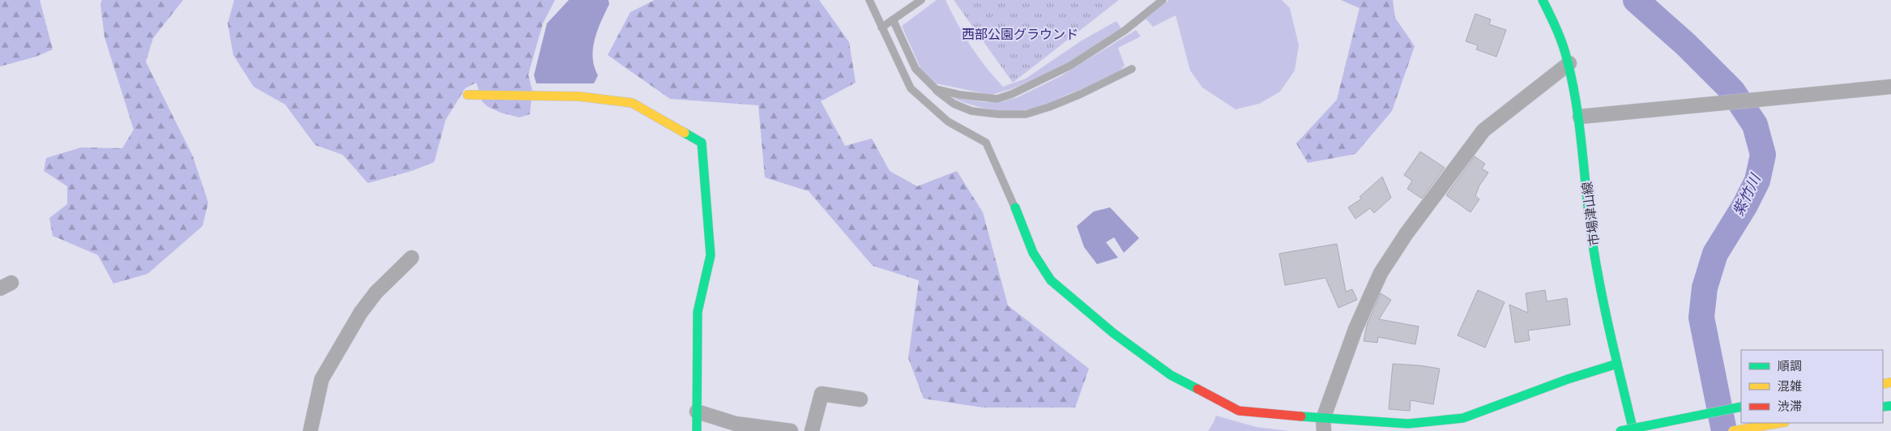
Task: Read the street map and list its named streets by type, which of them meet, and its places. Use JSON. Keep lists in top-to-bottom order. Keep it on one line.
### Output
{"streets":{"main road":["市場津山線"]},"water":["紫竹川"],"parks":["西部公園グラウンド"],"legend":["順調","混雑","渋滞"]}
